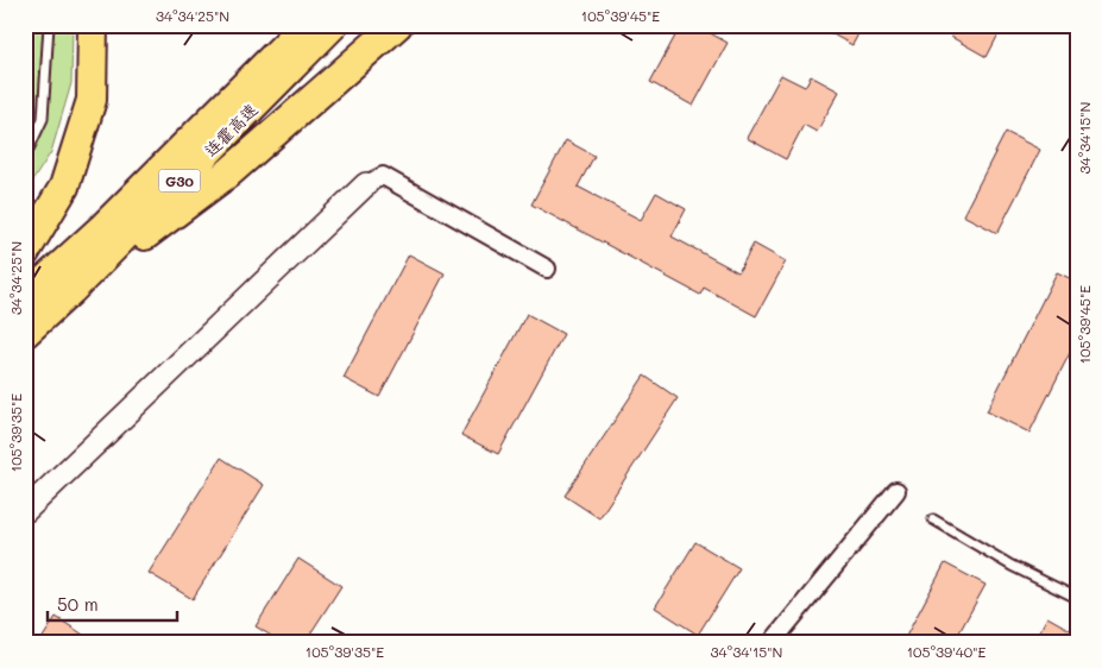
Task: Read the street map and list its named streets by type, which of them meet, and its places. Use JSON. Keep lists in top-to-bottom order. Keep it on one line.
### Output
{"streets":{"highway":["连霍高速","G30"]},"scale_bar":"50 m","coordinates":["34°34'25\"N","105°39'45\"E","34°34'15\"N","105°39'35\"E","105°39'40\"E"]}
